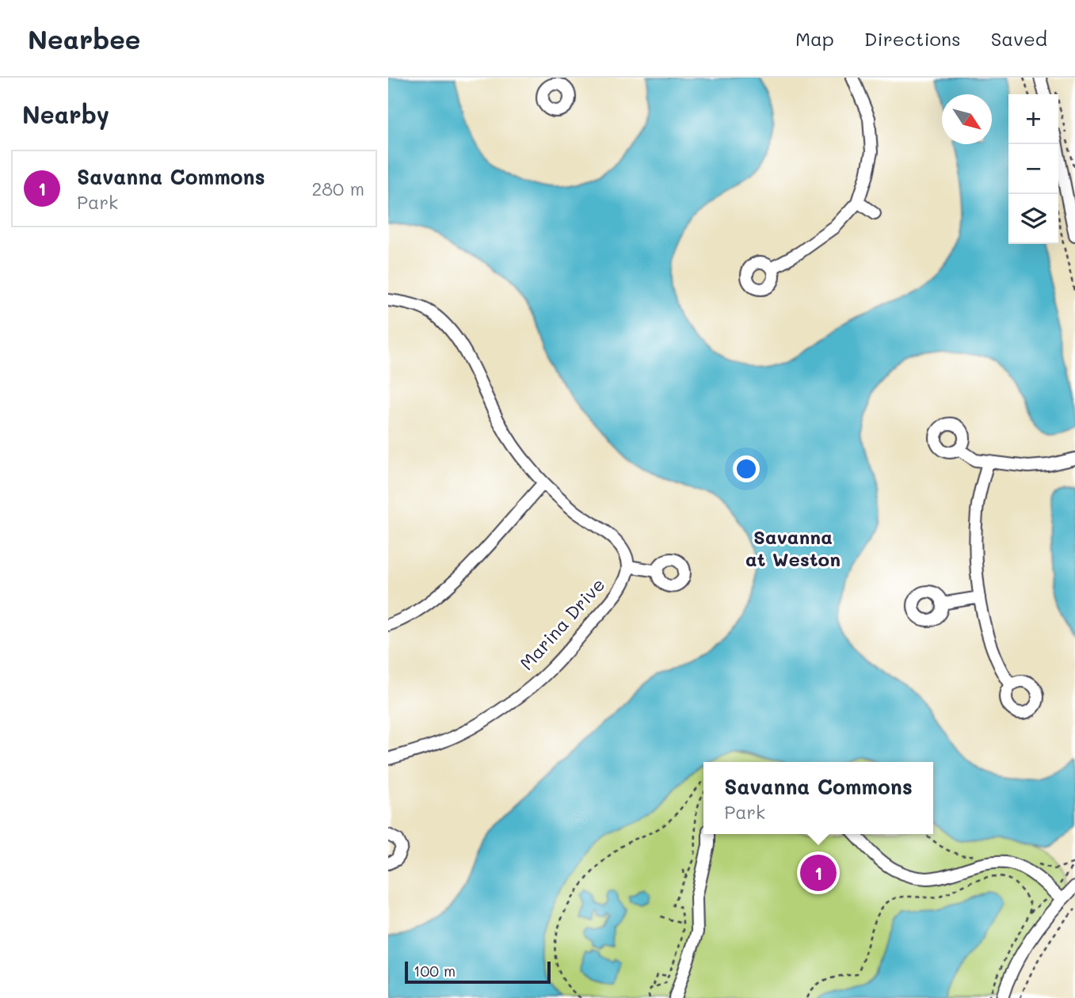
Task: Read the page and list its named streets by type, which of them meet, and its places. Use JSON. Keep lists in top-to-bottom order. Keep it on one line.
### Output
{"streets":{"street":["Marina Drive"]},"districts":["Savanna at Weston"],"scale_bar":"100 m","north":"bottom right","page":{"header":"Nearbee","nav":["Map","Directions","Saved"],"heading":"Nearby","map_buttons":["+","−"],"list":[{"mark":"1","name":"Savanna Commons","note":"Park","value":"280 m"}],"popup":["Savanna Commons","Park"],"pins":"1","scale":"100 m"}}
